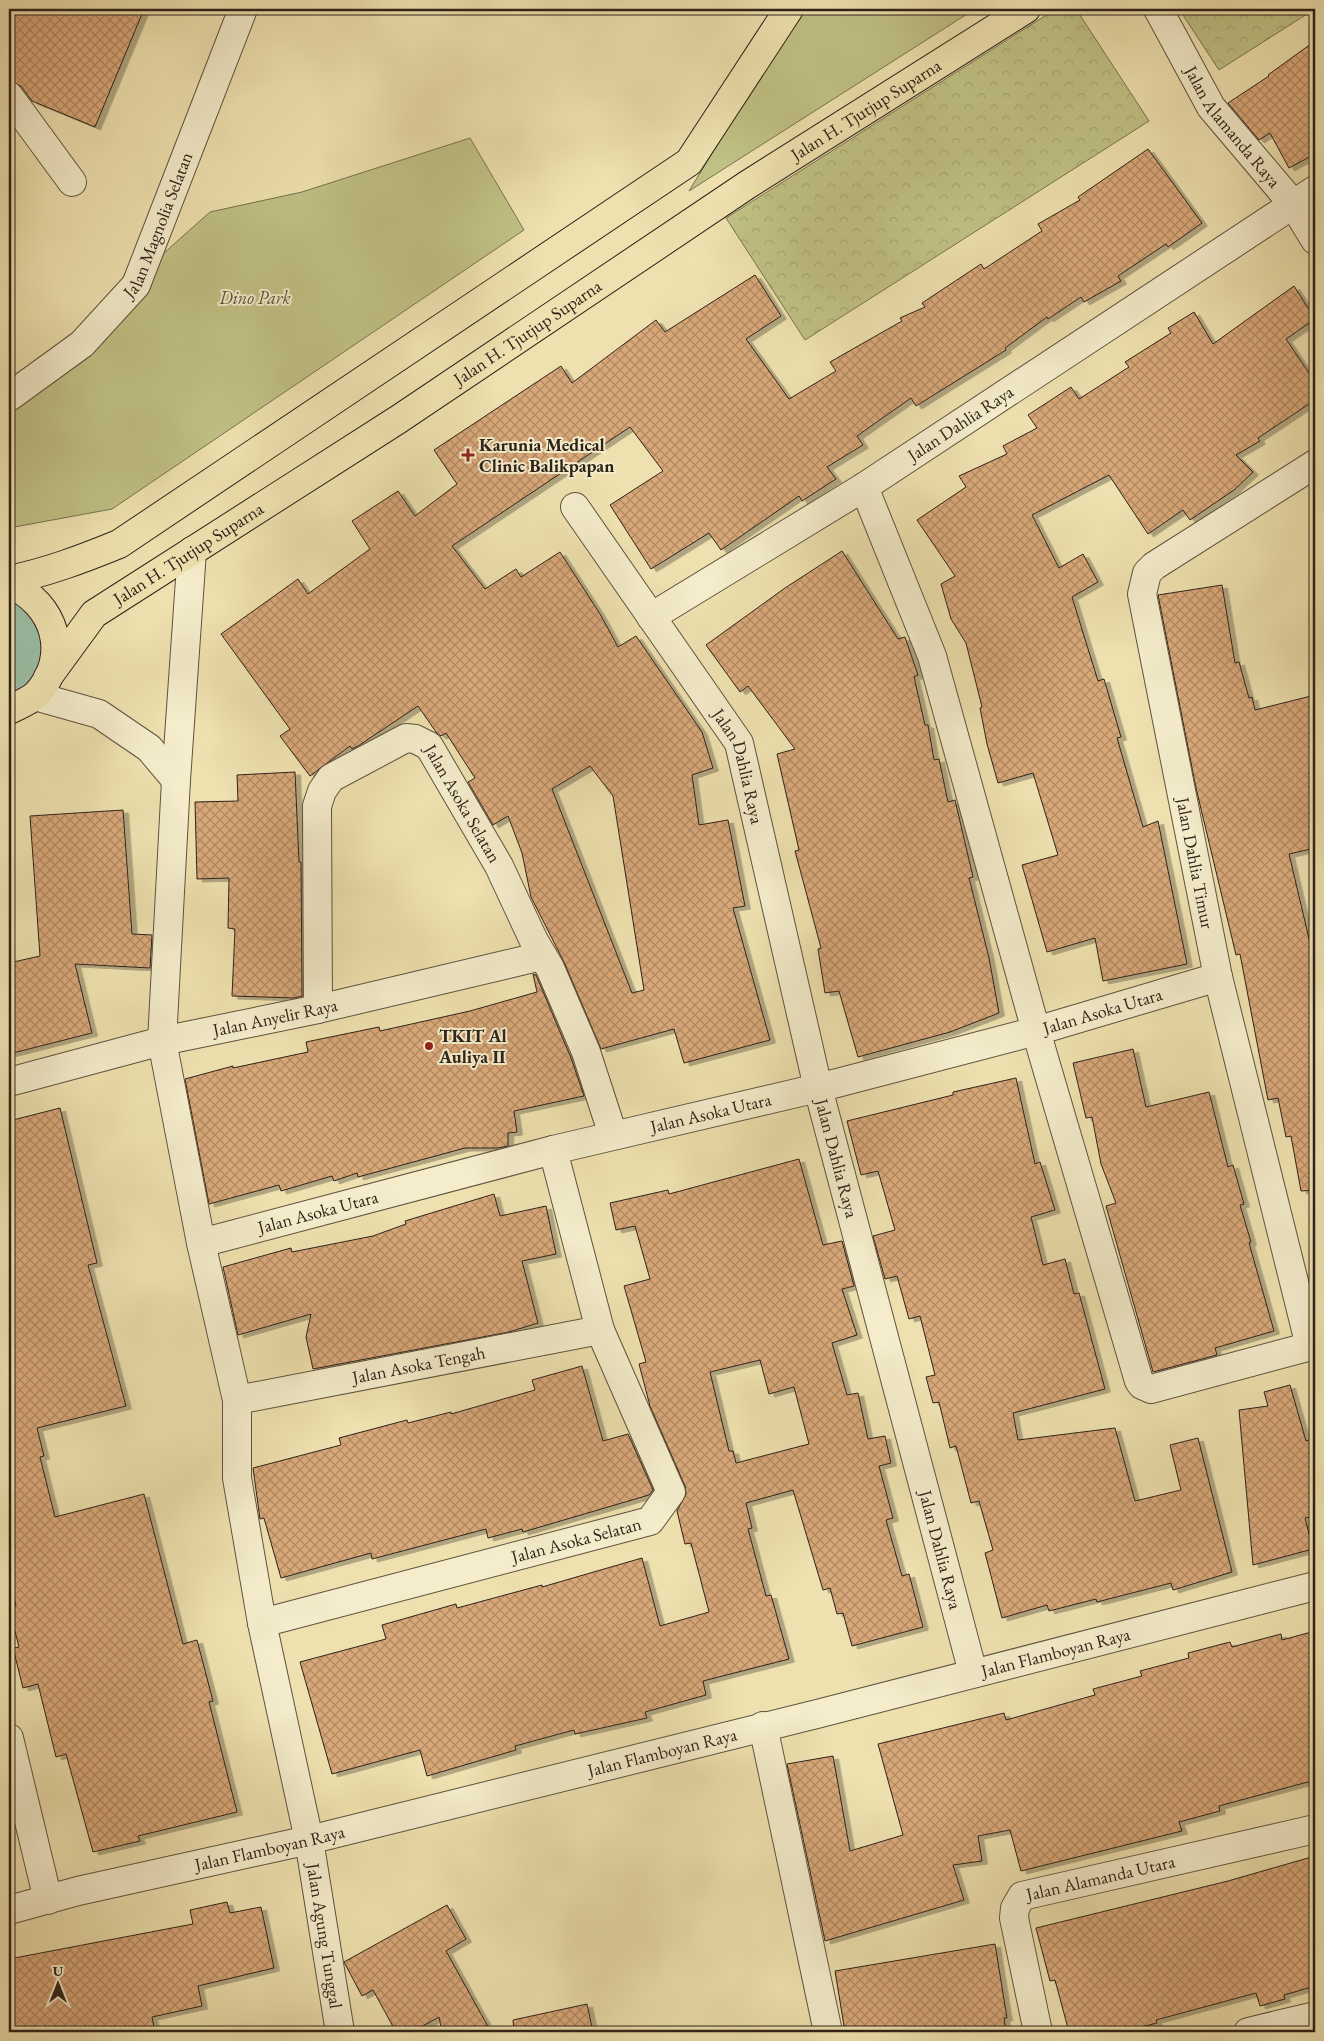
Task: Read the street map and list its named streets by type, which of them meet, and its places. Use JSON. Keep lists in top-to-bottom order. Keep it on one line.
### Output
{"streets":{"main road":["Jalan H. Tjutjup Suparna"],"street":["Jalan Alamanda Raya","Jalan Magnolia Selatan","Jalan Dahlia Raya","Jalan Asoka Selatan","Jalan Dahlia Timur","Jalan Asoka Utara","Jalan Anyelir Raya","Jalan Asoka Tengah","Jalan Flamboyan Raya","Jalan Alamanda Utara","Jalan Agung Tunggal"]},"crossings":[["Jalan H. Tjutjup Suparna","Jalan Agung Tunggal"],["Jalan Alamanda Raya","Jalan Dahlia Raya"],["Jalan Dahlia Raya","Jalan Asoka Utara"],["Jalan Dahlia Raya","Jalan Flamboyan Raya"],["Jalan Asoka Selatan","Jalan Asoka Utara"],["Jalan Asoka Selatan","Jalan Anyelir Raya"],["Jalan Asoka Selatan","Jalan Asoka Tengah"],["Jalan Asoka Selatan","Jalan Agung Tunggal"],["Jalan Dahlia Timur","Jalan Asoka Utara"],["Jalan Asoka Utara","Jalan Agung Tunggal"],["Jalan Anyelir Raya","Jalan Agung Tunggal"],["Jalan Asoka Tengah","Jalan Agung Tunggal"],["Jalan Flamboyan Raya","Jalan Agung Tunggal"]],"parks":["Dino Park"],"places":{"health":["Karunia Medical Clinic Balikpapan"],"other":["TKIT Al Auliya II"]},"north":"top"}
